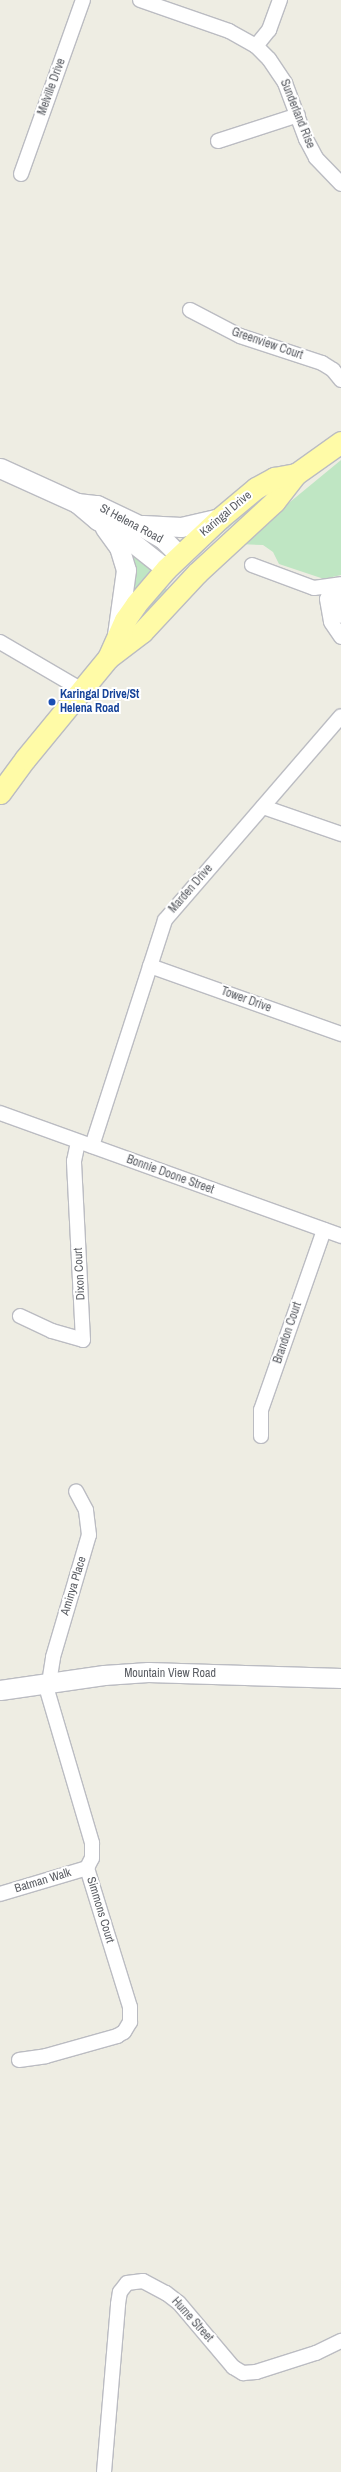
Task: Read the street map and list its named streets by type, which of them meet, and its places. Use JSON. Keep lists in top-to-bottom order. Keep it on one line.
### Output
{"streets":{"main road":["Karingal Drive","St Helena Road","Mountain View Road"],"street":["Melville Drive","Sunderland Rise","Greenview Court","Marden Drive","Tower Drive","Bonnie Doone Street","Dixon Court","Brandon Court","Aminya Place","Batman Walk","Simmons Court","Hume Street"]},"crossings":[["Karingal Drive","St Helena Road"],["Marden Drive","Tower Drive"],["Marden Drive","Bonnie Doone Street"],["Bonnie Doone Street","Dixon Court"],["Bonnie Doone Street","Brandon Court"],["Aminya Place","Mountain View Road"],["Aminya Place","Simmons Court"],["Mountain View Road","Simmons Court"],["Batman Walk","Simmons Court"]],"places":["Karingal Drive/St Helena Road"]}
